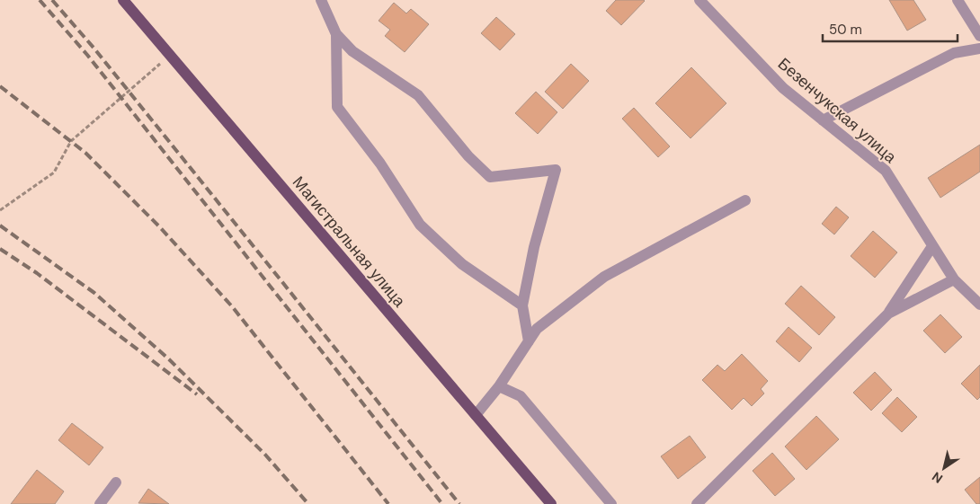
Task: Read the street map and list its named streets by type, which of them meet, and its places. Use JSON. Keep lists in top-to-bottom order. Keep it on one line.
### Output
{"streets":{"main road":["Магистральная улица"],"street":["Безенчукская улица"]},"scale_bar":"50 m","north":"bottom left"}
